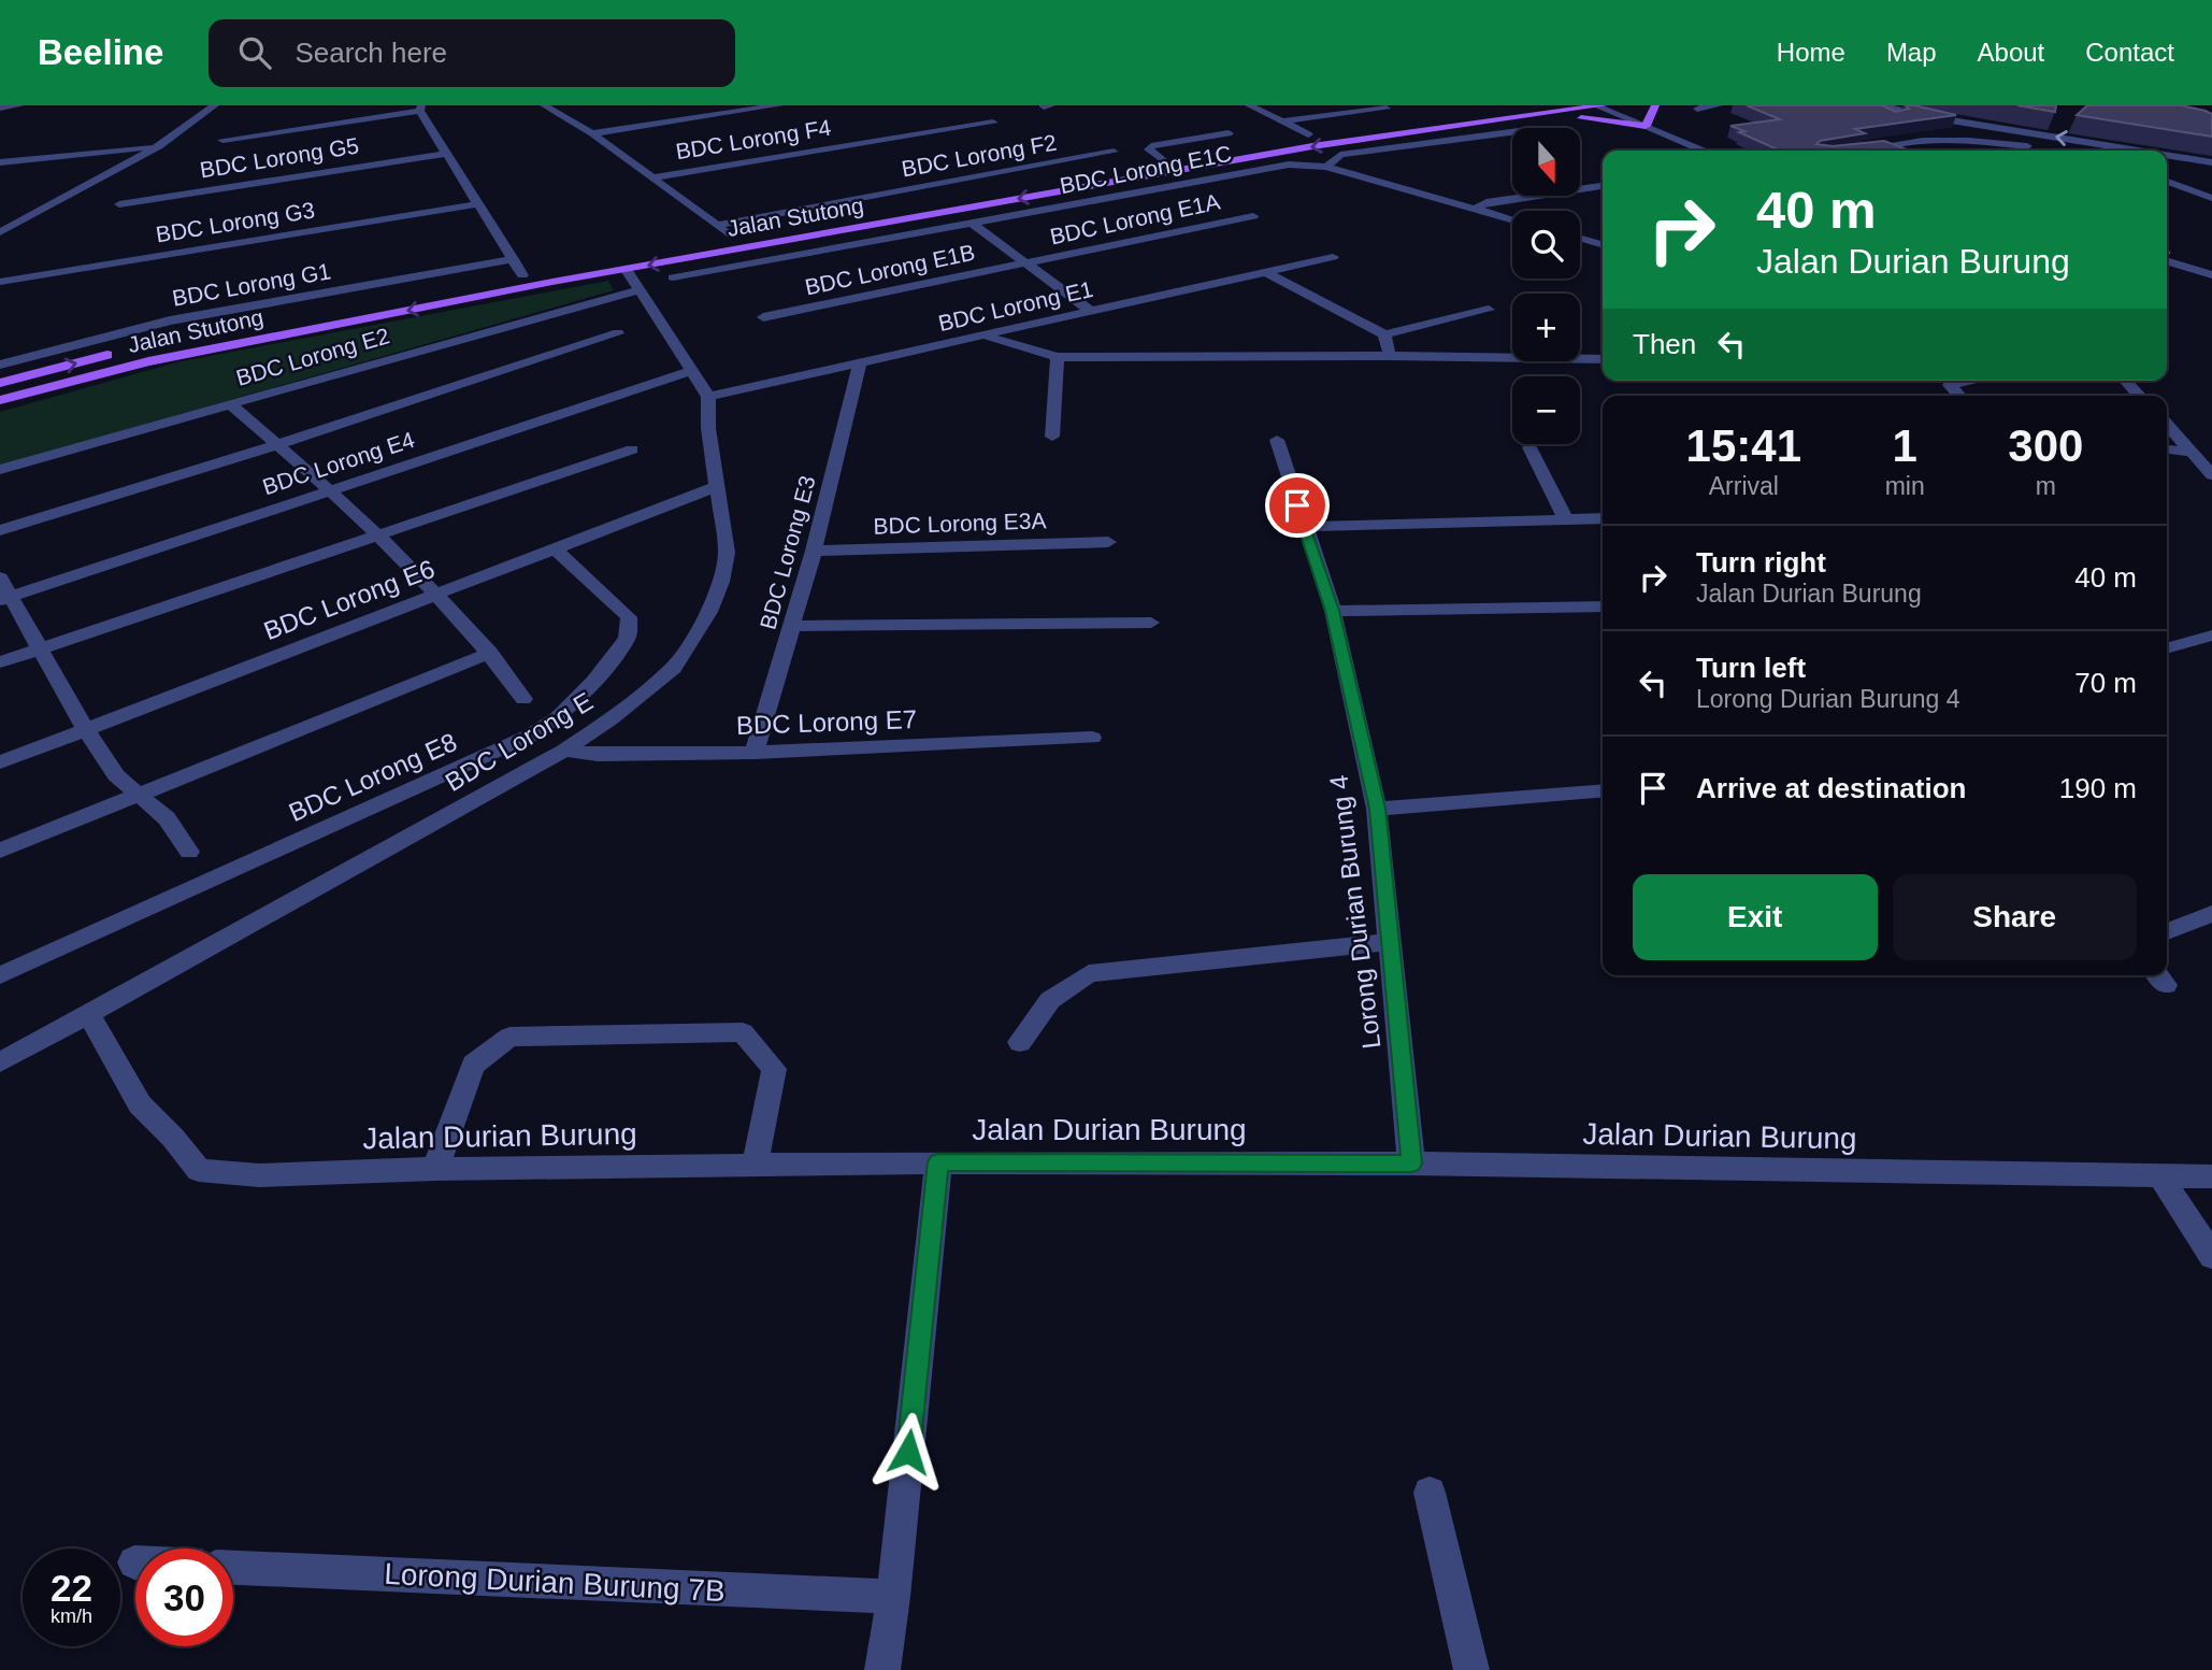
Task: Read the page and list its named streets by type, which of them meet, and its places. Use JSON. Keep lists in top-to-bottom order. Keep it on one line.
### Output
{"streets":{"main road":["Jalan Stutong"],"street":["BDC Lorong F4","BDC Lorong F2","BDC Lorong G5","BDC Lorong E1C","BDC Lorong E1A","BDC Lorong G3","BDC Lorong E1B","BDC Lorong G1","BDC Lorong E1","BDC Lorong E2","BDC Lorong E4","BDC Lorong E3A","BDC Lorong E3","BDC Lorong E6","BDC Lorong E7","BDC Lorong E","BDC Lorong E8","Lorong Durian Burung 4","Jalan Durian Burung","Lorong Durian Burung 7B"]},"crossings":[["BDC Lorong E1A","BDC Lorong E1B"],["BDC Lorong E1","BDC Lorong E3"],["BDC Lorong E1","BDC Lorong E"],["BDC Lorong E3A","BDC Lorong E3"],["BDC Lorong E3","BDC Lorong E7"],["BDC Lorong E6","BDC Lorong E"],["BDC Lorong E6","BDC Lorong E8"],["BDC Lorong E7","BDC Lorong E"],["BDC Lorong E","Jalan Durian Burung"],["Lorong Durian Burung 4","Jalan Durian Burung"]],"north":"bottom","page":{"header":"Beeline","search":"Search here","nav":["Home","Map","About","Contact"],"map_buttons":["+","−"],"turn":["40 m","Jalan Durian Burung"],"then":"Then","eta":["15:41","Arrival","1","min","300","m"],"list":[{"name":"Turn right","note":"Jalan Durian Burung","value":"40 m"},{"name":"Turn left","note":"Lorong Durian Burung 4","value":"70 m"},{"name":"Arrive at destination","value":"190 m"}],"buttons":["Exit","Share"],"speed":"22 km/h","limit":"30"}}
